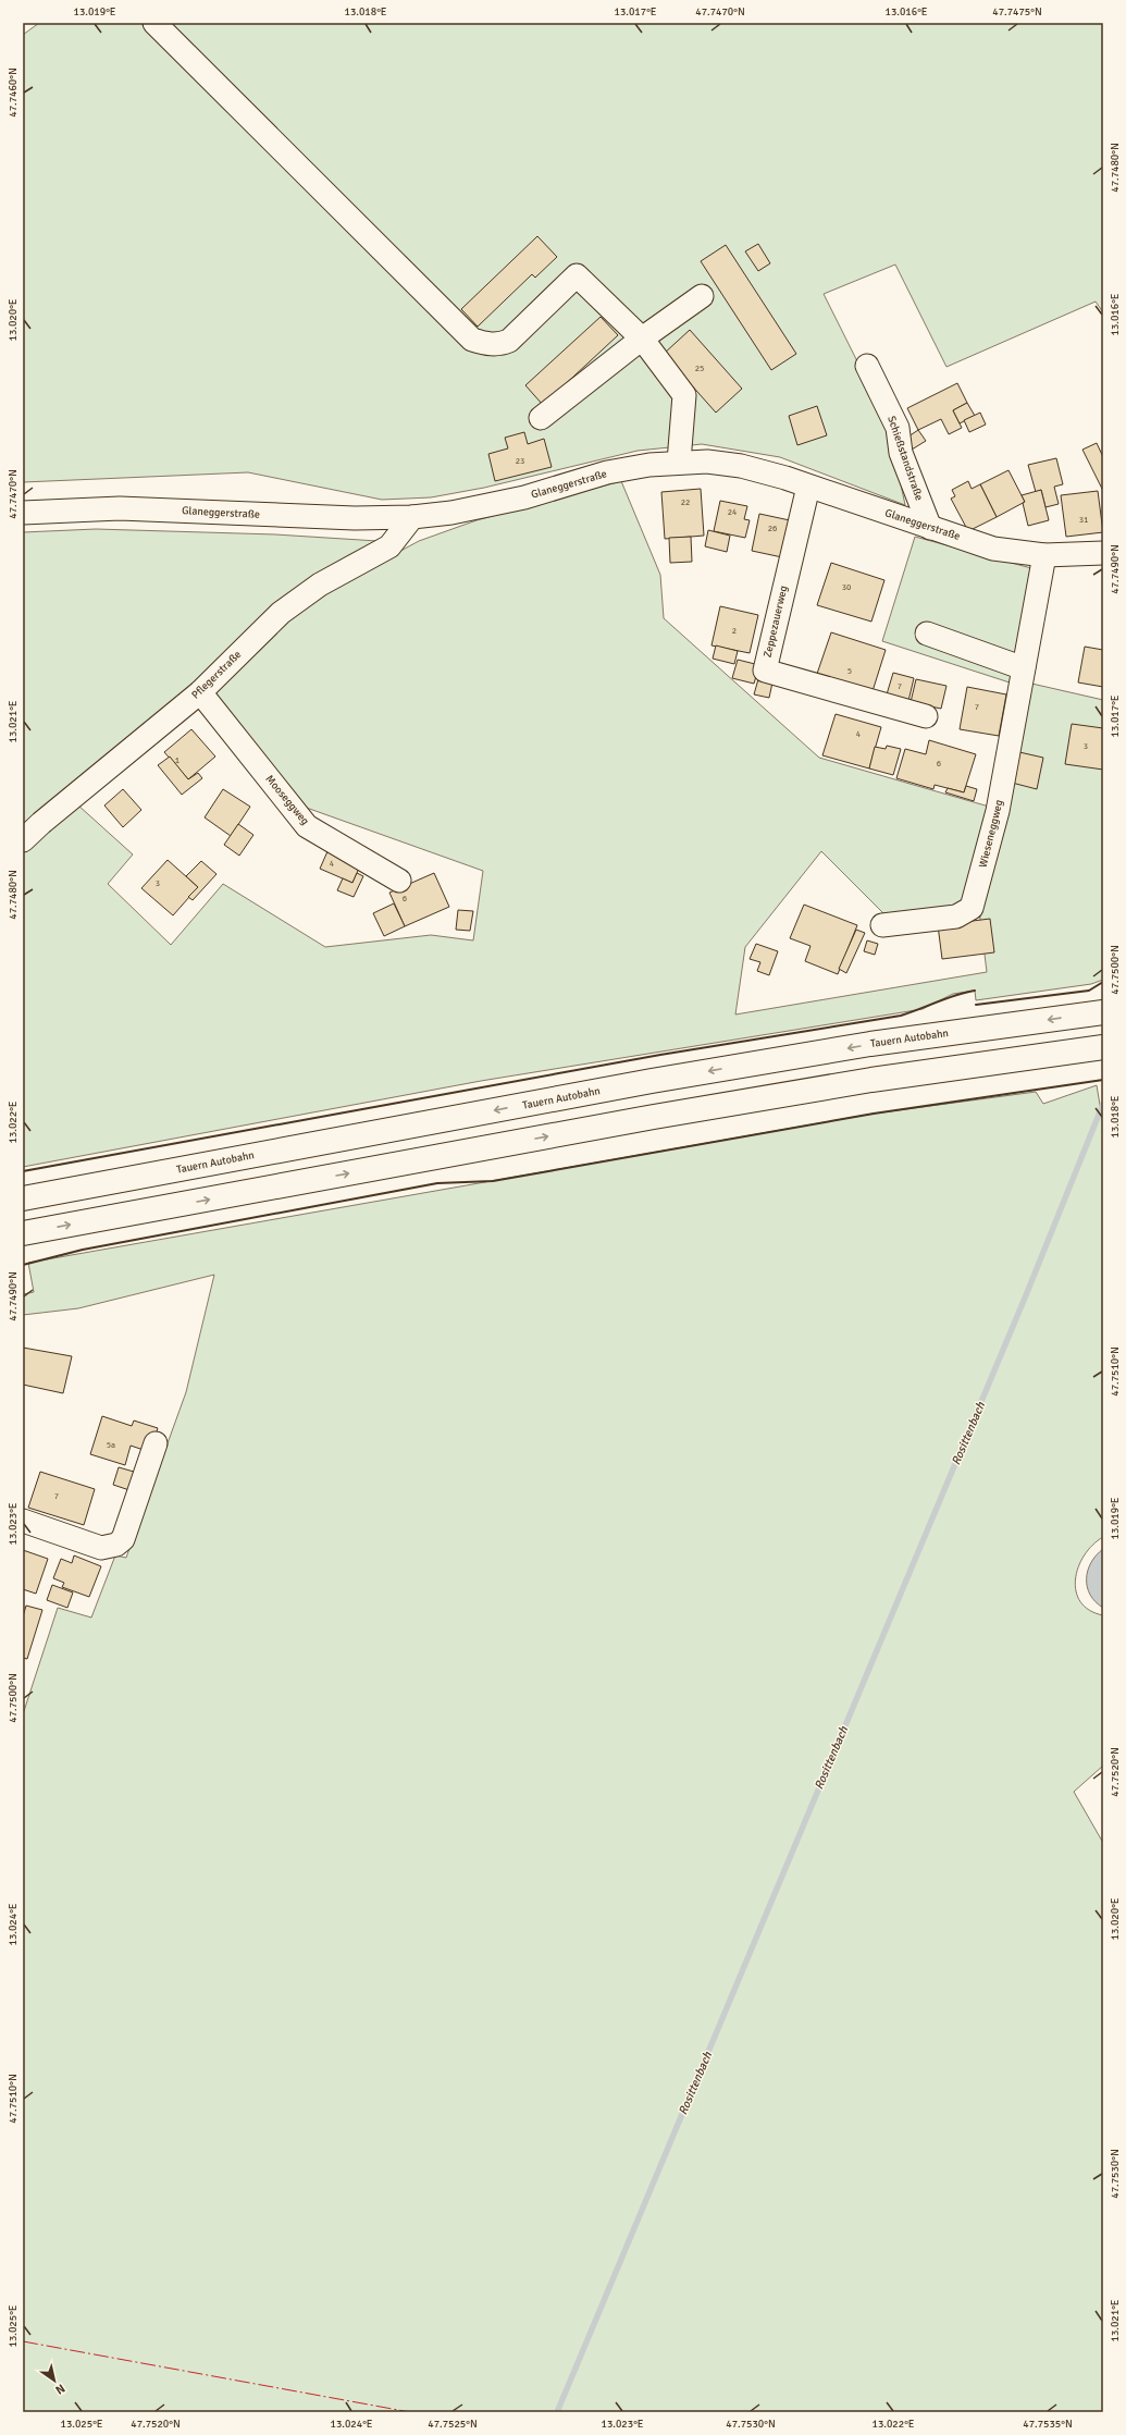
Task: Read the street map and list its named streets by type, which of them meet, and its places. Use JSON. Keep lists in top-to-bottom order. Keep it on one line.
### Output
{"streets":{"highway":["Tauern Autobahn"],"street":["Schießstandstraße","Glaneggerstraße","Zeppezauerweg","Pflegerstraße","Mooseggweg","Wieseneggweg"]},"crossings":[["Schießstandstraße","Glaneggerstraße"],["Glaneggerstraße","Zeppezauerweg"],["Glaneggerstraße","Pflegerstraße"],["Glaneggerstraße","Wieseneggweg"],["Pflegerstraße","Mooseggweg"]],"water":["Rosittenbach"],"house_numbers":["25","23","22","24","31","26","30","2","5","7","7","4","3","1","6","4","3","6","5a","7"],"north":"bottom right","coordinates":["13.019°E","13.018°E","13.017°E","47.7470°N","13.016°E","47.7475°N","47.7460°N","47.7480°N","13.020°E","47.7490°N","13.021°E","47.7500°N","13.022°E","47.7510°N","13.023°E","47.7520°N","13.024°E","47.7530°N","13.025°E","47.7525°N","47.7535°N"]}
